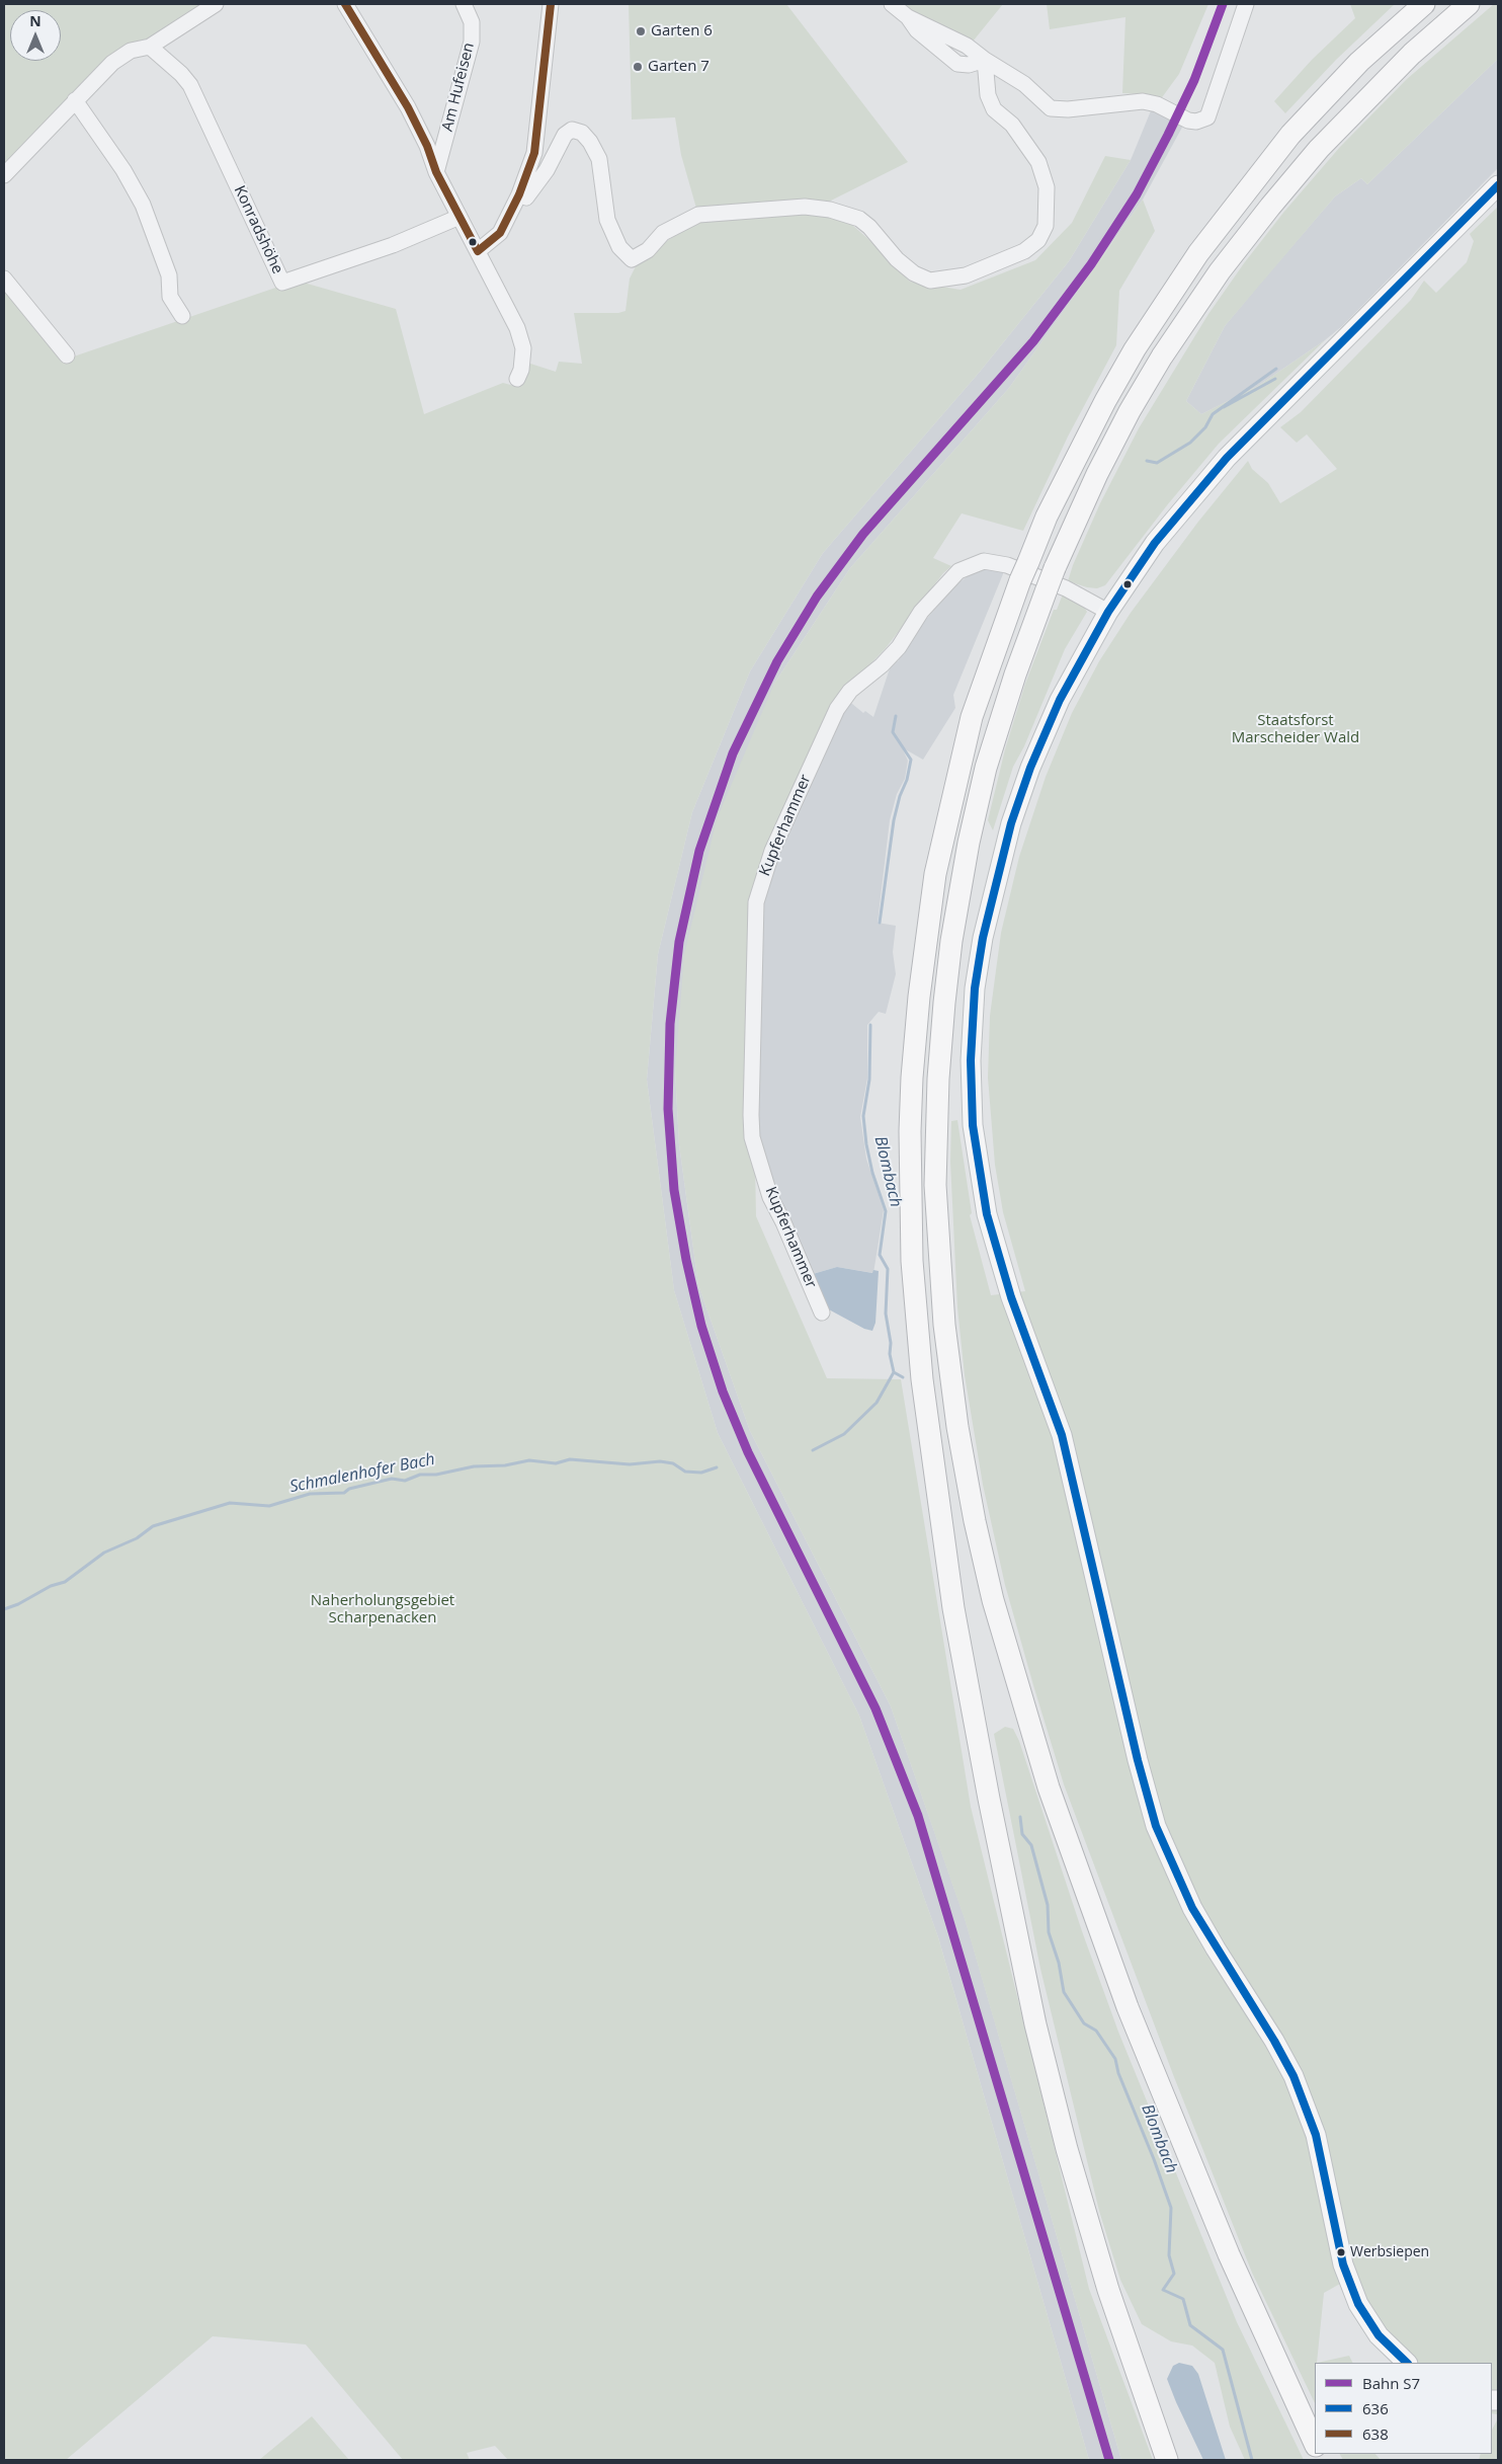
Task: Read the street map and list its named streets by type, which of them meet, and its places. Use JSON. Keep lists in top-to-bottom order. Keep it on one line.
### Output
{"streets":{"street":["Am Hufeisen","Konradshöhe","Kupferhammer"]},"water":["Blombach","Schmalenhofer Bach"],"parks":["Staatsforst Marscheider Wald","Naherholungsgebiet Scharpenacken"],"places":["Garten 6","Garten 7","Werbsiepen"],"lines":["rail line S7","transit line 638","transit line 636"],"legend":["Bahn S7","636","638"],"north":"top"}
